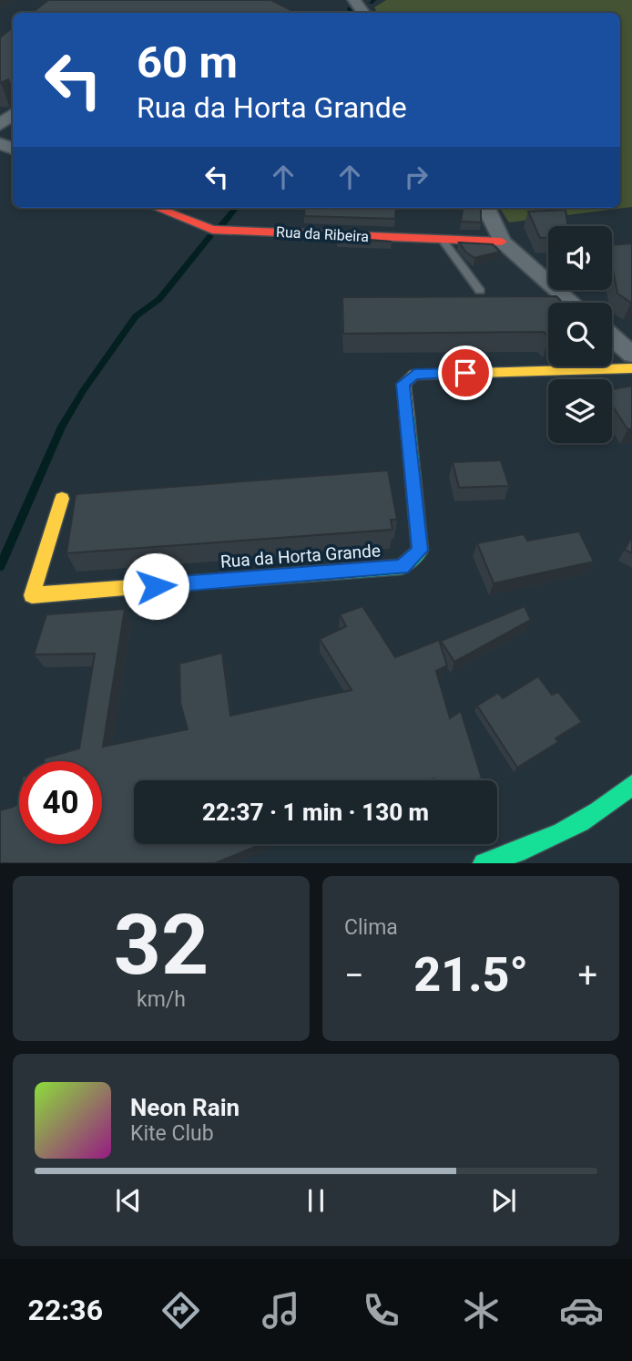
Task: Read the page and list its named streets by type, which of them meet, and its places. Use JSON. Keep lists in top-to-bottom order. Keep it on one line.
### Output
{"streets":{"street":["Rua da Ribeira","Rua da Horta Grande"]},"page":{"turn":["60 m","Rua da Horta Grande"],"limit":"40","trip":"22:37 · 1 min · 130 m","tile":[["32","km/h"],"Clima"],"heat":["−","21.5°","+"],"song":["Neon Rain","Kite Club"],"tabs":"22:36"}}
